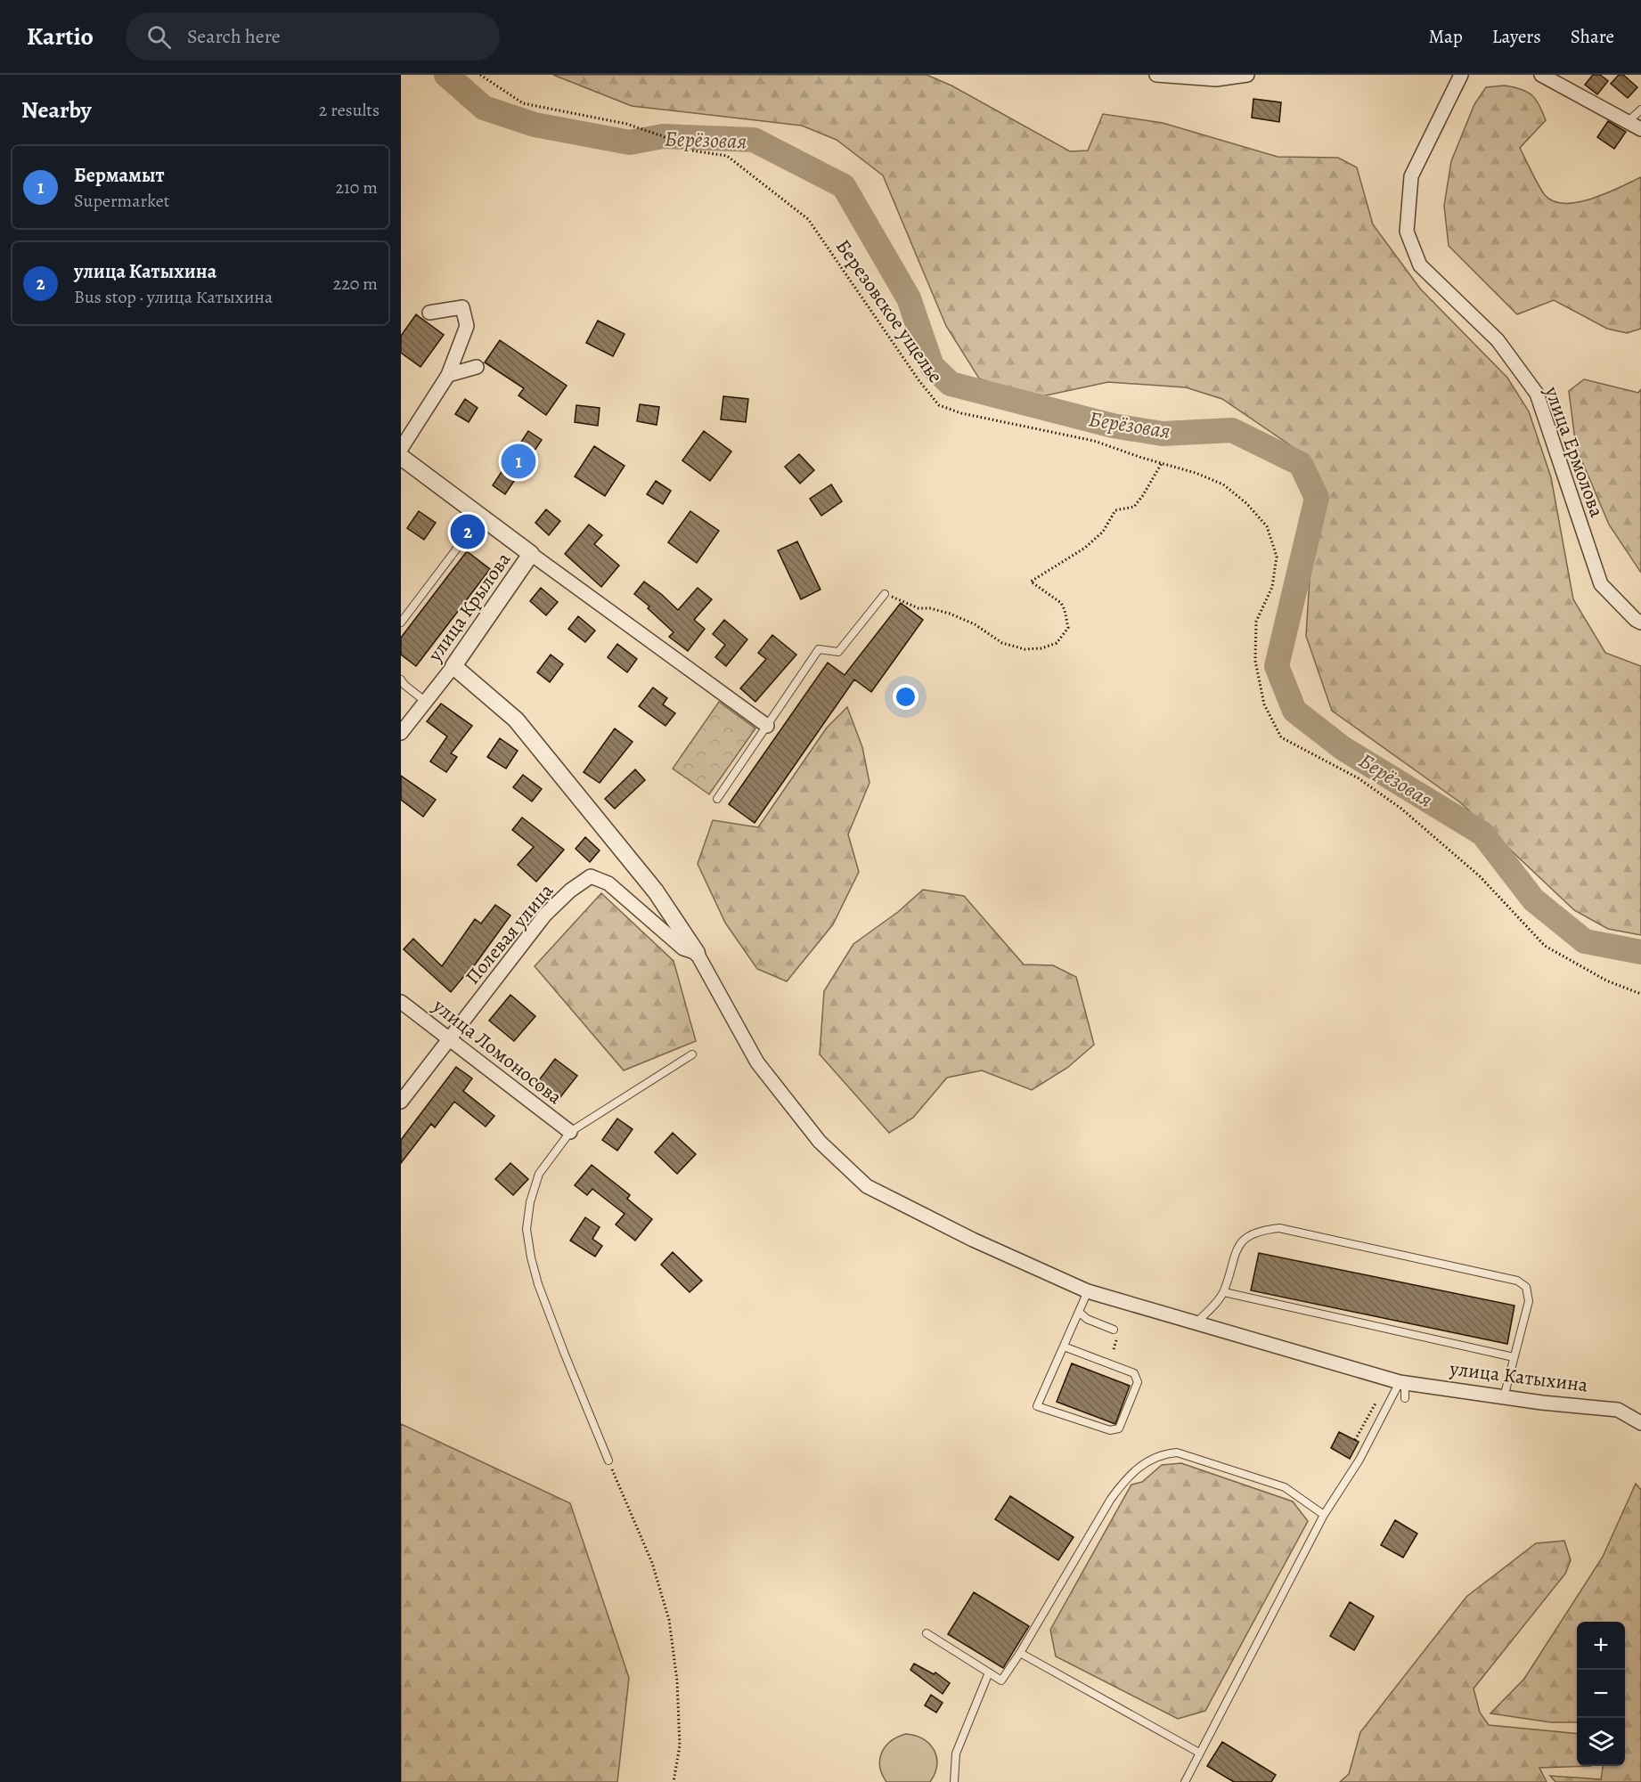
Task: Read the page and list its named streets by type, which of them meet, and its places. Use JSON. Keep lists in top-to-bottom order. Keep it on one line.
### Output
{"streets":{"street":["улица Ермолова","улица Крылова","Полевая улица","улица Ломоносова","улица Катыхина"],"path":["Березовское ущелье"]},"crossings":[["Полевая улица","улица Ломоносова"],["Полевая улица","улица Катыхина"]],"water":["Берёзовая"],"page":{"header":"Kartio","search":"Search here","nav":["Map","Layers","Share"],"heading":["Nearby","2 results"],"list":[{"mark":"1","name":"Бермамыт","note":"Supermarket","value":"210 m"},{"mark":"2","name":"улица Катыхина","note":"Bus stop · улица Катыхина","value":"220 m"}],"pins":["1","2"],"map_buttons":["+","−"]}}
